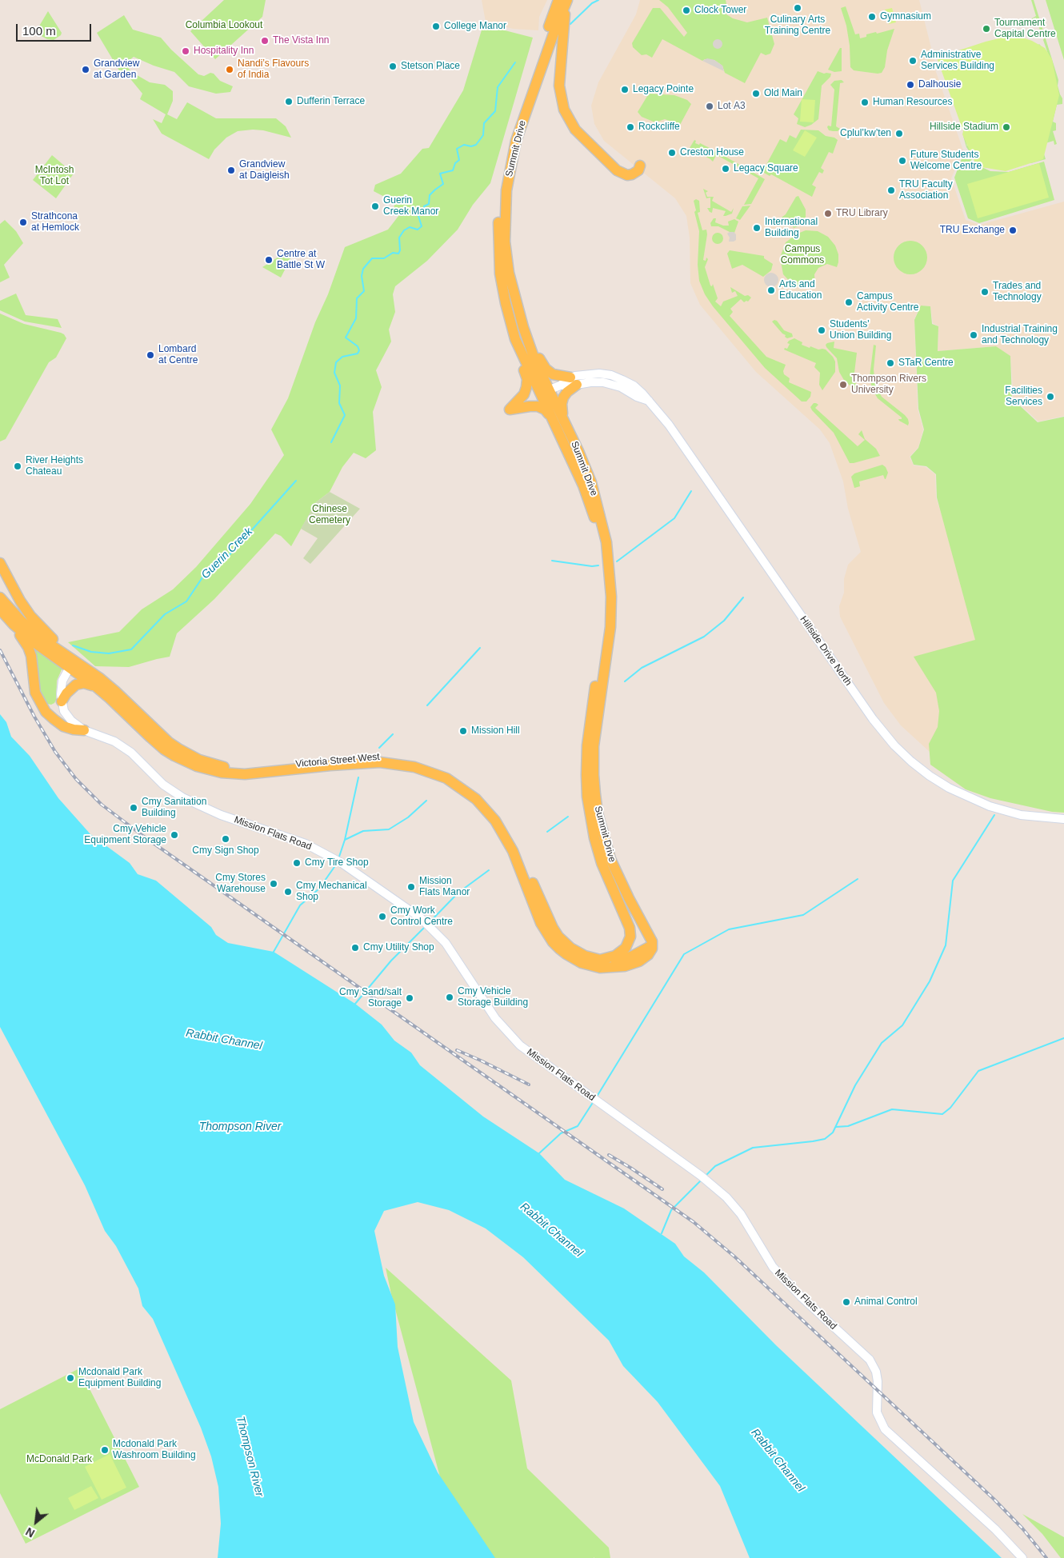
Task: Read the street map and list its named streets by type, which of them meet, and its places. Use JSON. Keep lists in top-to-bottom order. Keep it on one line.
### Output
{"streets":{"main road":["Summit Drive","Victoria Street West"],"street":["Hillside Drive North","Mission Flats Road"]},"crossings":[["Summit Drive","Hillside Drive North"],["Summit Drive","Victoria Street West"]],"water":["Guerin Creek","Rabbit Channel","Thompson River"],"parks":["Columbia Lookout","McIntosh Tot Lot","Campus Commons","Chinese Cemetery","McDonald Park"],"places":["Culinary Arts Training Centre","Clock Tower","Gymnasium","College Manor","Tournament Capital Centre","The Vista Inn","Hospitality Inn","Administrative Services Building","Stetson Place","Grandview at Garden","Nandi’s Flavours of India","Dalhousie","Legacy Pointe","Old Main","Dufferin Terrace","Human Resources","Lot A3","Rockcliffe","Hillside Stadium","Cplul’kw’ten","Creston House","Future Students Welcome Centre","Legacy Square","Grandview at Daigleish","TRU Faculty Association","Guerin Creek Manor","TRU Library","Strathcona at Hemlock","International Building","TRU Exchange","Centre at Battle St W","Arts and Education","Trades and Technology","Campus Activity Centre","Students' Union Building","Industrial Training and Technology","Lombard at Centre","STaR Centre","Thompson Rivers University","Facilities Services","River Heights Chateau","Mission Hill","Cmy Sanitation Building","Cmy Vehicle Equipment Storage","Cmy Sign Shop","Cmy Tire Shop","Cmy Stores Warehouse","Mission Flats Manor","Cmy Mechanical Shop","Cmy Work Control Centre","Cmy Utility Shop","Cmy Vehicle Storage Building","Cmy Sand/salt Storage","Animal Control","Mcdonald Park Equipment Building","Mcdonald Park Washroom Building"],"scale_bar":"100 m","north":"bottom left"}
